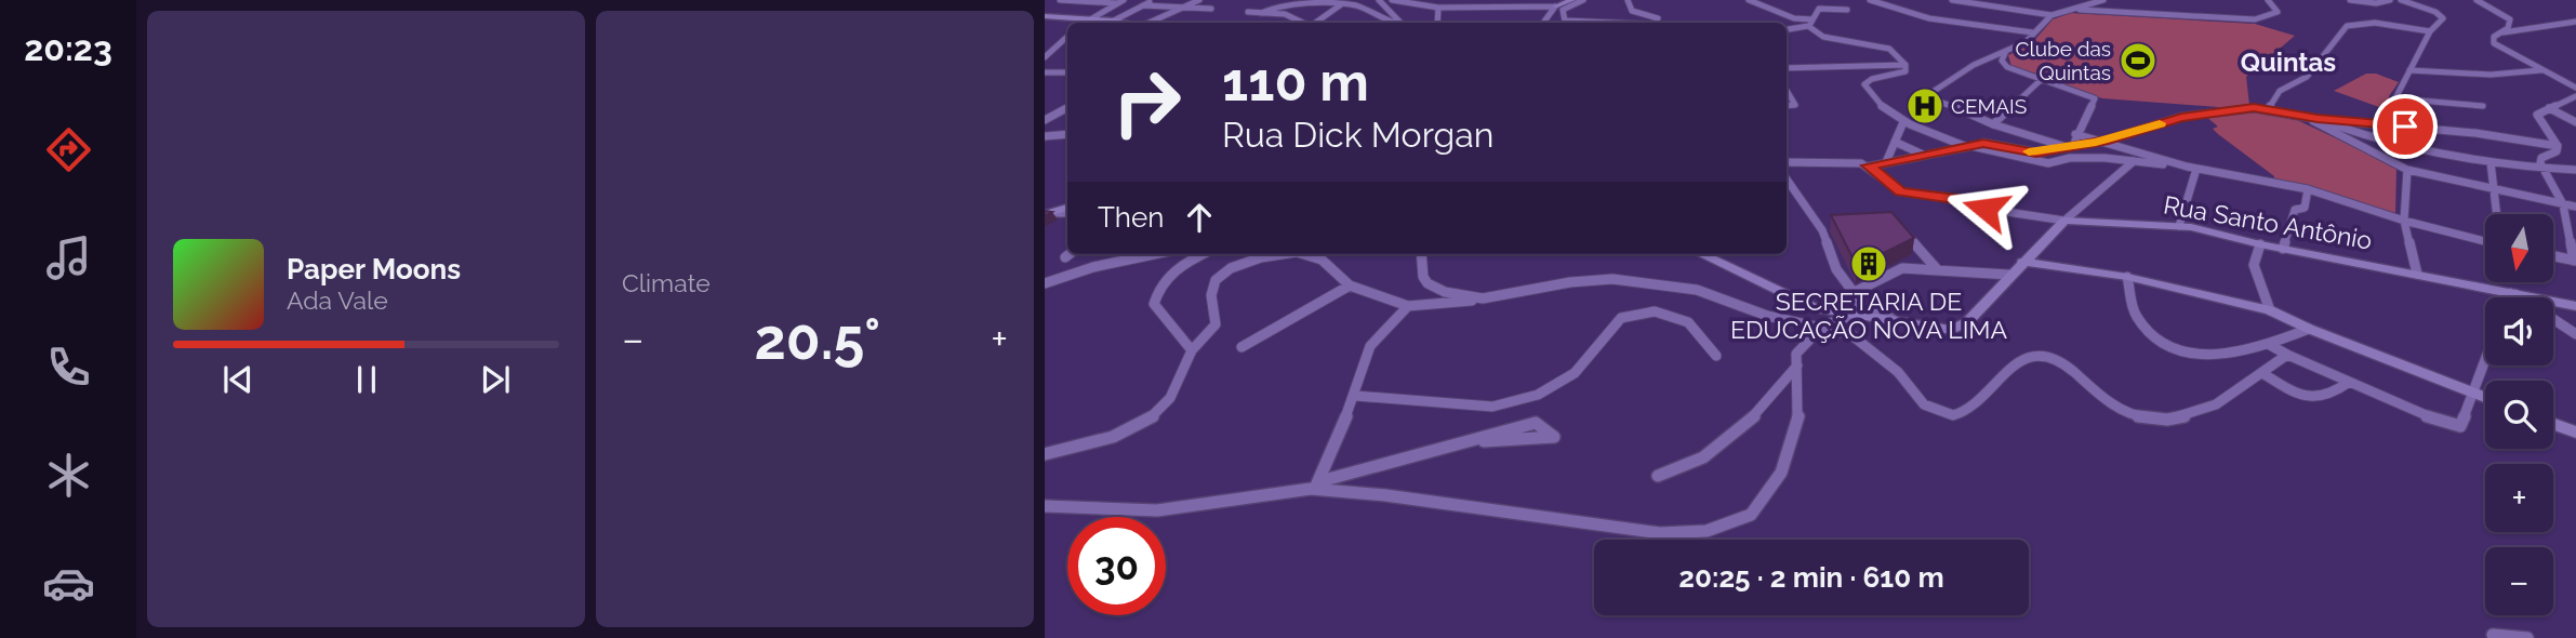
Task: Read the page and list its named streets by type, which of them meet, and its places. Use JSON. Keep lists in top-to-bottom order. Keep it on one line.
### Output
{"streets":{"street":["Rua Santo Antônio"]},"districts":["Quintas"],"places":{"sports":["Clube das Quintas"],"hospital":["CEMAIS"],"building":["SECRETARIA DE EDUCAÇÃO NOVA LIMA"]},"north":"bottom","page":{"tabs":"20:23","tile":"Climate","turn":["110 m","Rua Dick Morgan"],"then":"Then","map_buttons":["+","−"],"song":["Paper Moons","Ada Vale"],"heat":["−","20.5°","+"],"limit":"30","trip":"20:25 · 2 min · 610 m"}}
